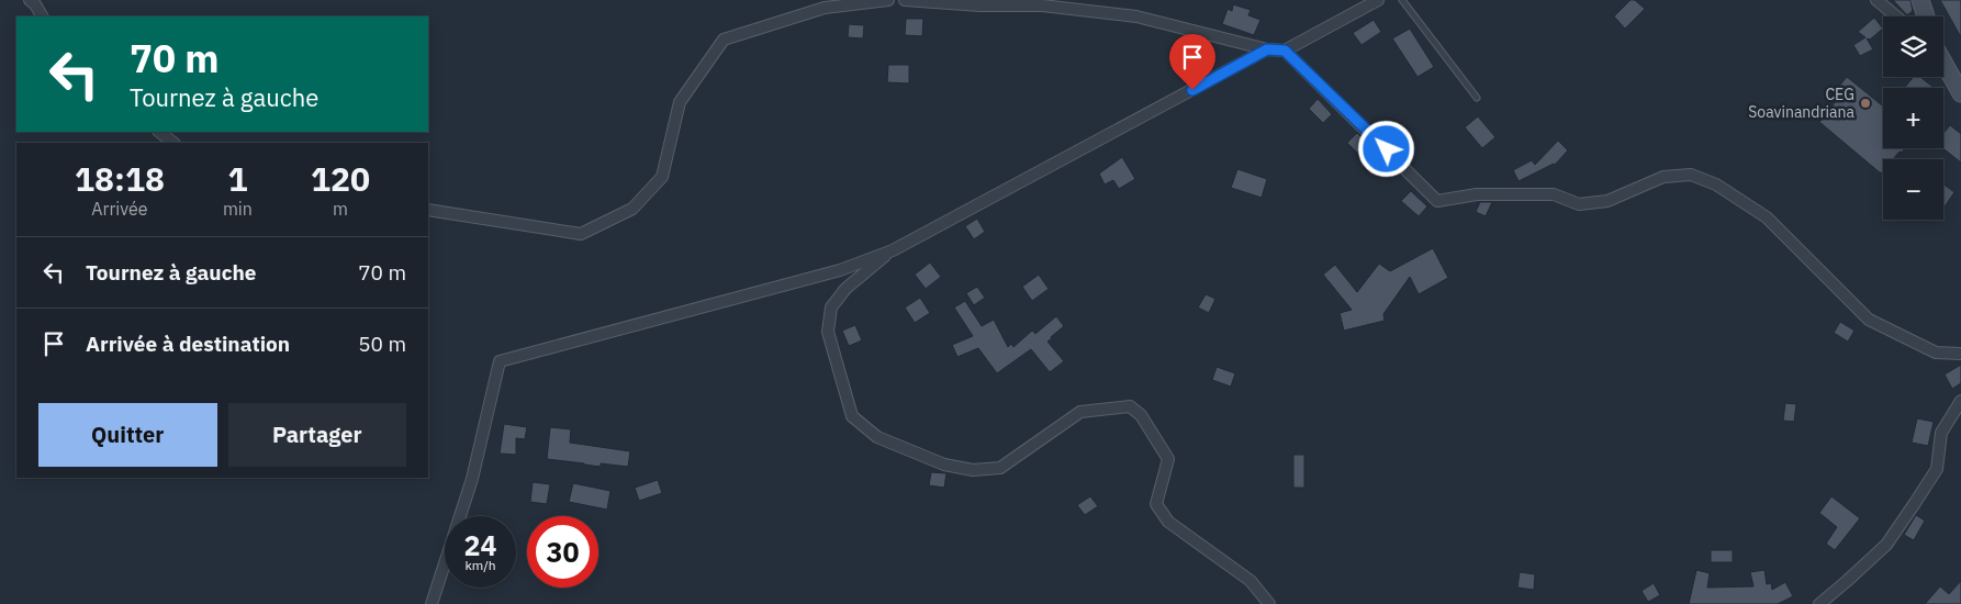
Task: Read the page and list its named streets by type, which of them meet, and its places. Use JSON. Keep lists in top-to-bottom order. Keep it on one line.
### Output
{"places":["CEG Soavinandriana"],"page":{"map_buttons":["+","−"],"turn":["70 m","Tournez à gauche"],"eta":["18:18","Arrivée","1","min","120","m"],"list":[{"name":"Tournez à gauche","value":"70 m"},{"name":"Arrivée à destination","value":"50 m"}],"buttons":["Quitter","Partager"],"speed":"24 km/h","limit":"30"}}
